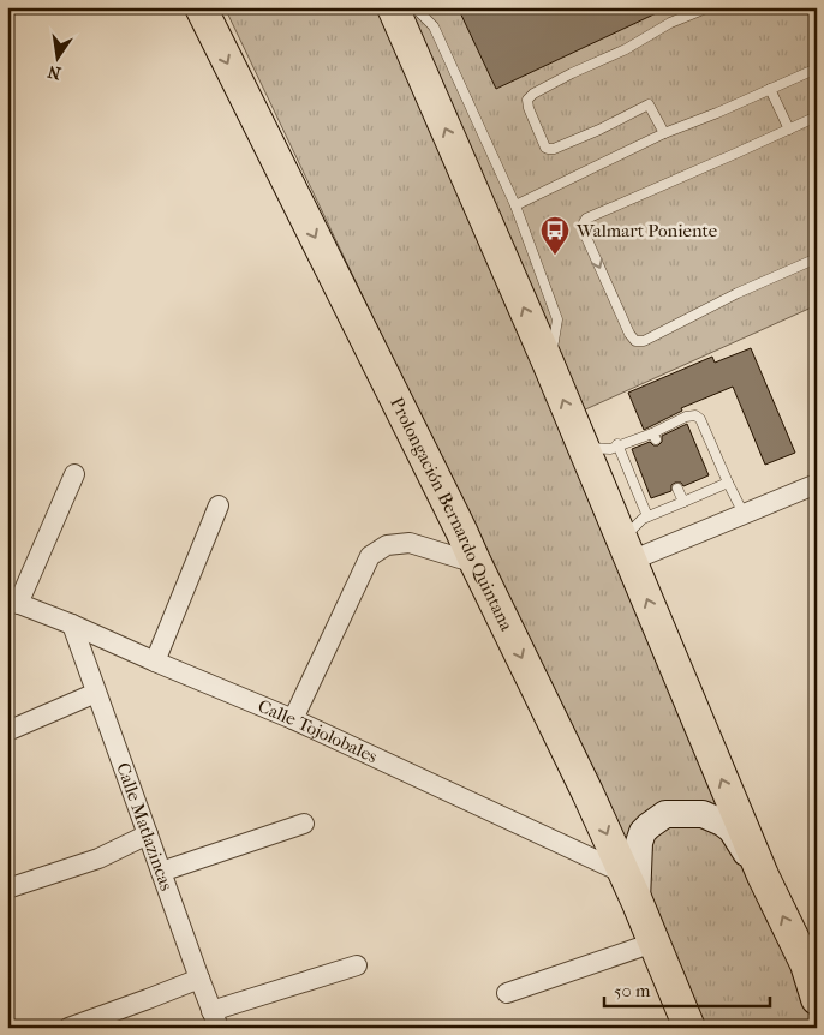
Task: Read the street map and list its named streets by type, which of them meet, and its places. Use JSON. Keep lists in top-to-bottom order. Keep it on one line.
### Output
{"streets":{"main road":["Prolongación Bernardo Quintana"],"street":["Calle Tojolobales","Calle Matlazincas"]},"crossings":[["Prolongación Bernardo Quintana","Calle Tojolobales"],["Calle Tojolobales","Calle Matlazincas"]],"places":{"bus stop":["Walmart Poniente"]},"scale_bar":"50 m","north":"bottom"}
